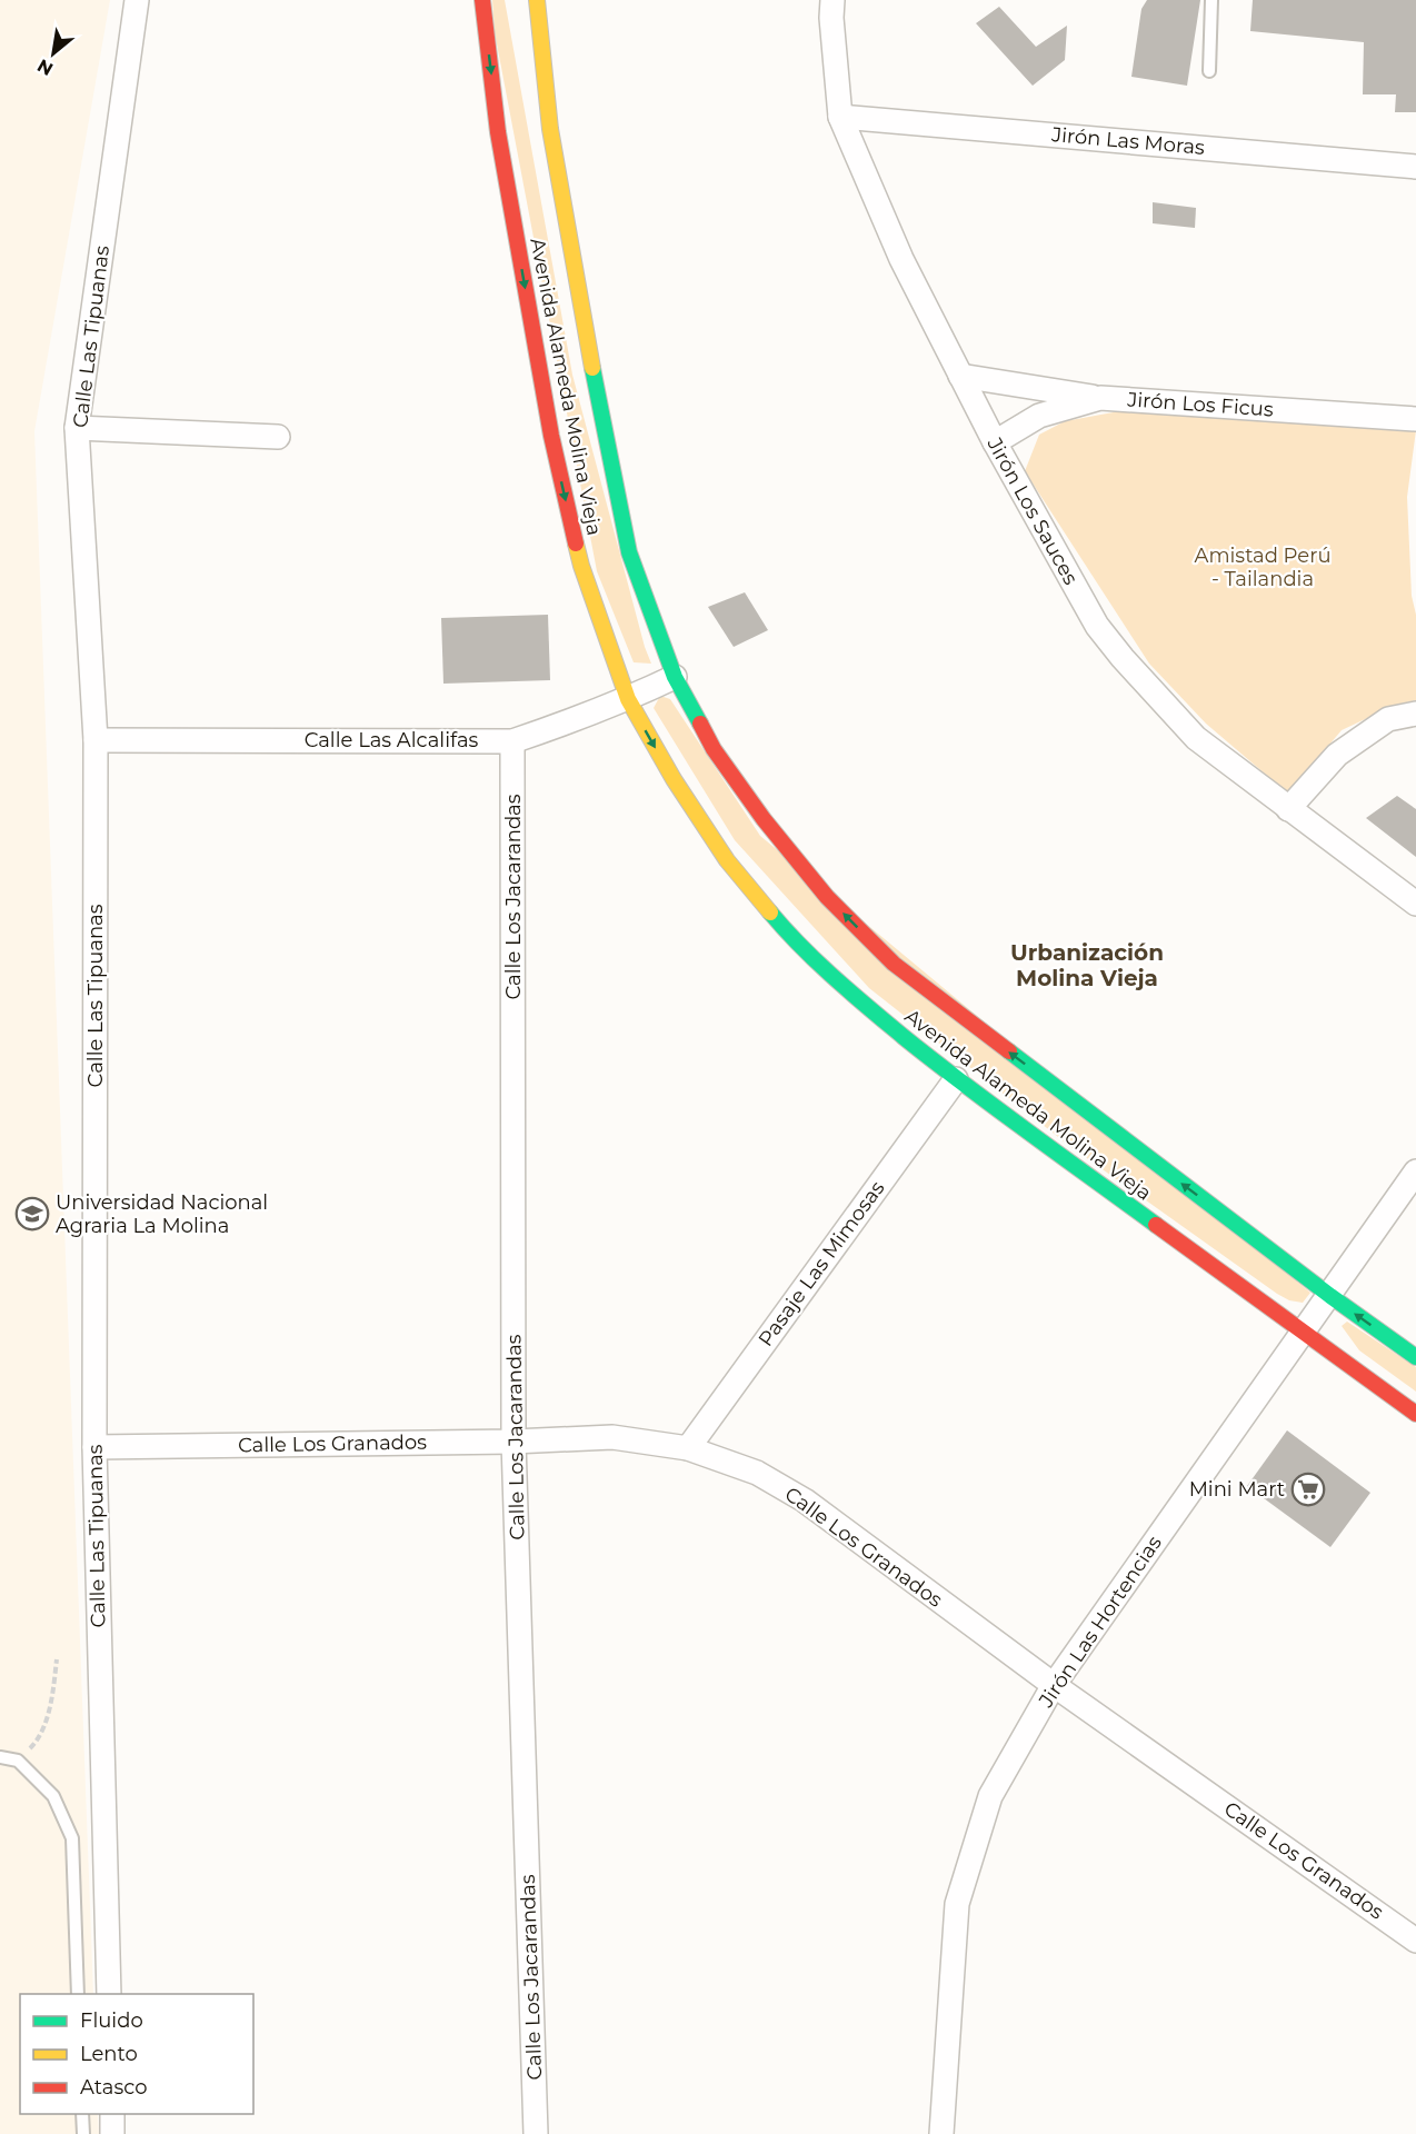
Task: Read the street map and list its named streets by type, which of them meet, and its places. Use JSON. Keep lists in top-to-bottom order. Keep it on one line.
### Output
{"streets":{"street":["Jirón Las Moras","Calle Las Tipuanas","Avenida Alameda Molina Vieja","Jirón Los Ficus","Jirón Los Sauces","Calle Las Alcalifas","Calle Los Jacarandas","Pasaje Las Mimosas","Calle Los Granados","Jirón Las Hortencias"]},"crossings":[["Jirón Las Moras","Jirón Los Sauces"],["Calle Las Tipuanas","Calle Las Alcalifas"],["Calle Las Tipuanas","Calle Los Granados"],["Avenida Alameda Molina Vieja","Calle Las Alcalifas"],["Avenida Alameda Molina Vieja","Pasaje Las Mimosas"],["Avenida Alameda Molina Vieja","Jirón Las Hortencias"],["Jirón Los Ficus","Jirón Los Sauces"],["Calle Las Alcalifas","Calle Los Jacarandas"],["Calle Los Jacarandas","Calle Los Granados"],["Pasaje Las Mimosas","Calle Los Granados"],["Calle Los Granados","Jirón Las Hortencias"]],"districts":["Urbanización Molina Vieja"],"parks":["Amistad Perú - Tailandia"],"places":{"school or university":["Universidad Nacional Agraria La Molina"],"supermarket":["Mini Mart"]},"legend":["Fluido","Lento","Atasco"],"north":"bottom left"}
